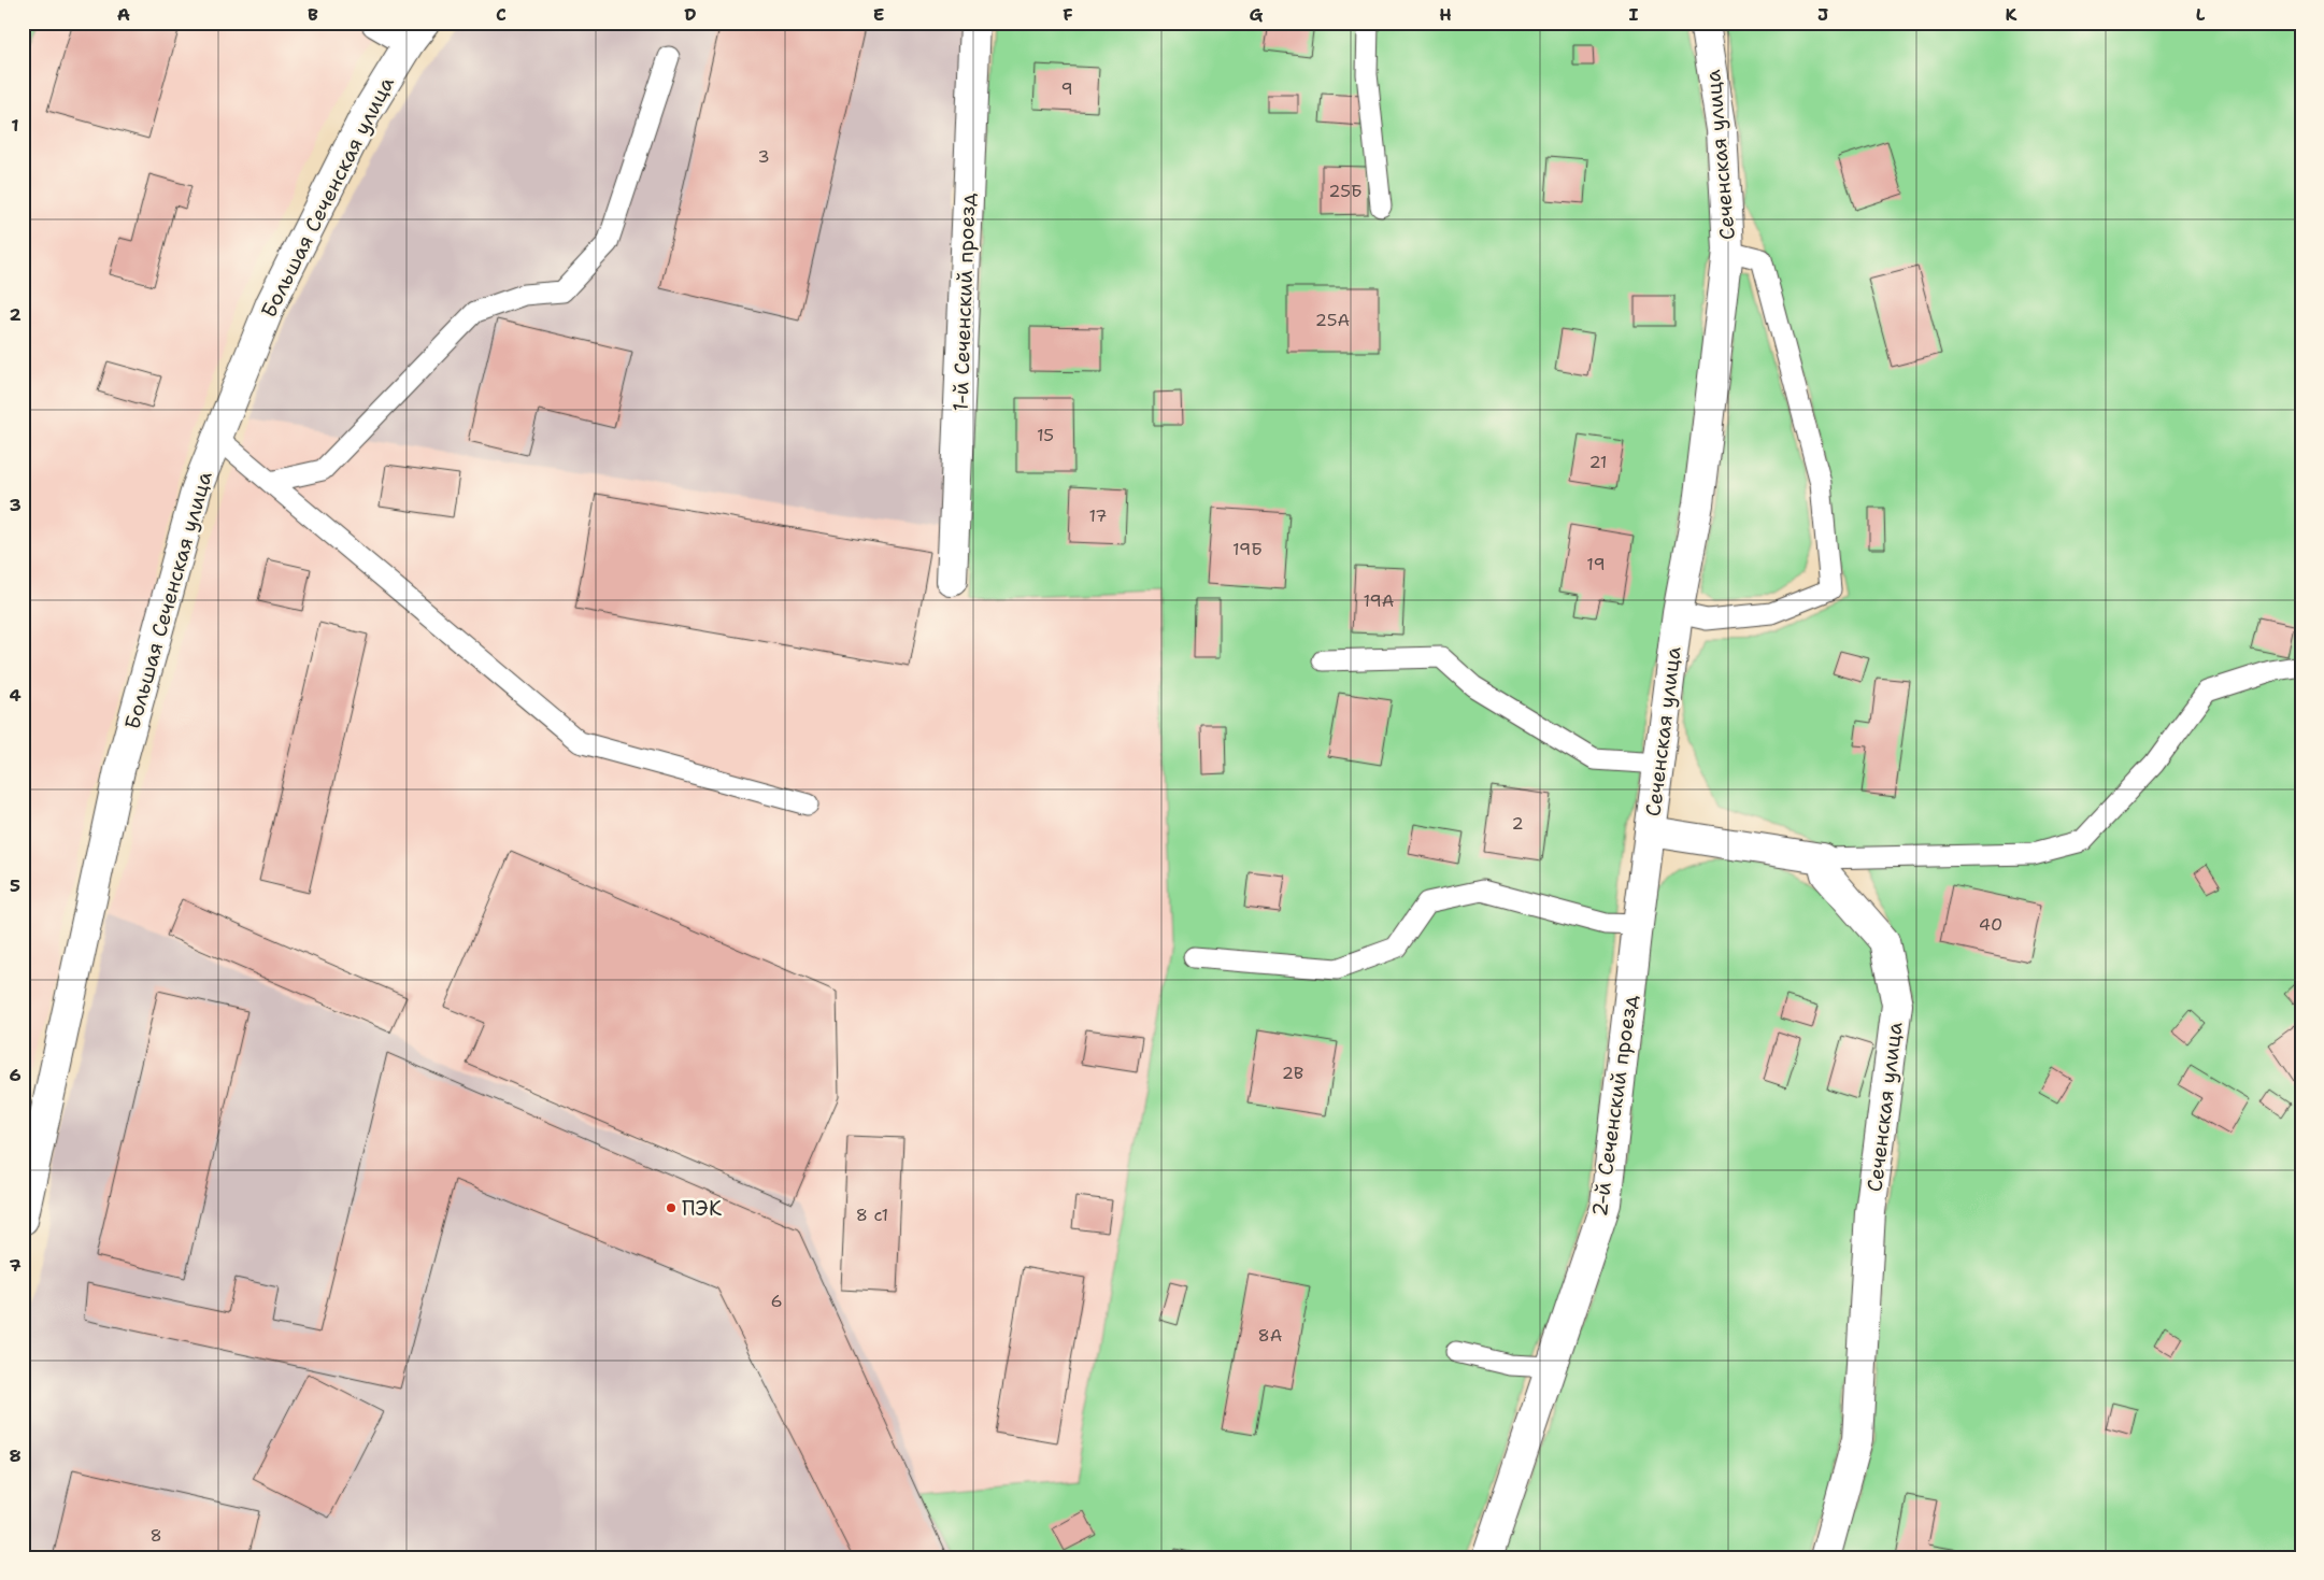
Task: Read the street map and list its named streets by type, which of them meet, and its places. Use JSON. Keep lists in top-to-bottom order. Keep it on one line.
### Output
{"streets":{"street":["Сеченская улица","Большая Сеченская улица","1-й Сеченский проезд","2-й Сеченский проезд"]},"crossings":[["Сеченская улица","2-й Сеченский проезд"]],"places":["ПЭК"],"house_numbers":["9","3","25Б","25А","15","21","17","19Б","19","19А","2","40","2В","8 с1","6","8А","8"],"grid":{"columns":["A","B","C","D","E","F","G","H","I","J","K","L"],"rows":["1","2","3","4","5","6","7","8"]}}
